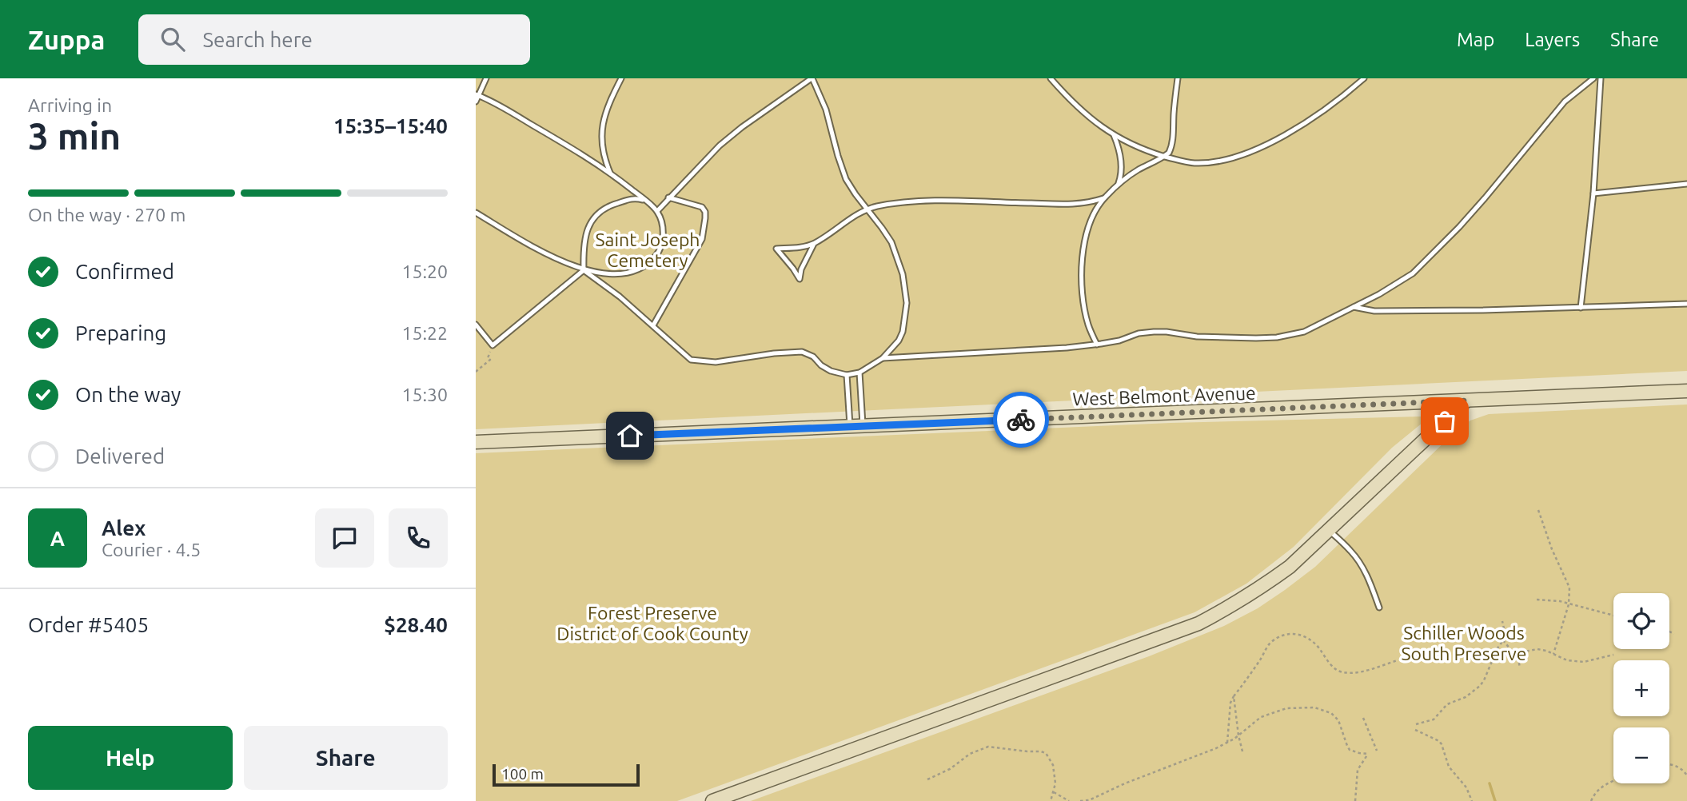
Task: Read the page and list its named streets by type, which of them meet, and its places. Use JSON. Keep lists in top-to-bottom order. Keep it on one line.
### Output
{"streets":{"main road":["West Belmont Avenue"]},"parks":["Saint Joseph Cemetery","Forest Preserve District of Cook County","Schiller Woods South Preserve"],"scale_bar":"100 m","page":{"header":"Zuppa","search":"Search here","nav":["Map","Layers","Share"],"heading":["3 min","Arriving in","15:35–15:40"],"panel":["Alex","Courier · 4.5","Order #5405","$28.40"],"bar":"On the way · 270 m","list":[["Confirmed","15:20"],["Preparing","15:22"],["On the way","15:30"],"Delivered"],"round":"A","map_buttons":["+","−"],"buttons":["Help","Share"],"scale":"100 m"}}
